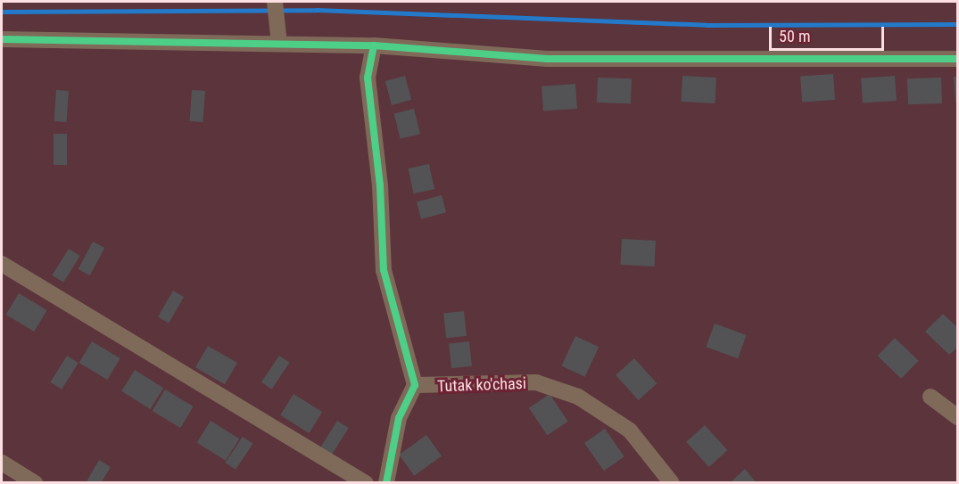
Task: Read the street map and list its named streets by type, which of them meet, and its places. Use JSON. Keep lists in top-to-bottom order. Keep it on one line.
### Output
{"streets":{"street":["Tutak ko'chasi"]},"scale_bar":"50 m"}
